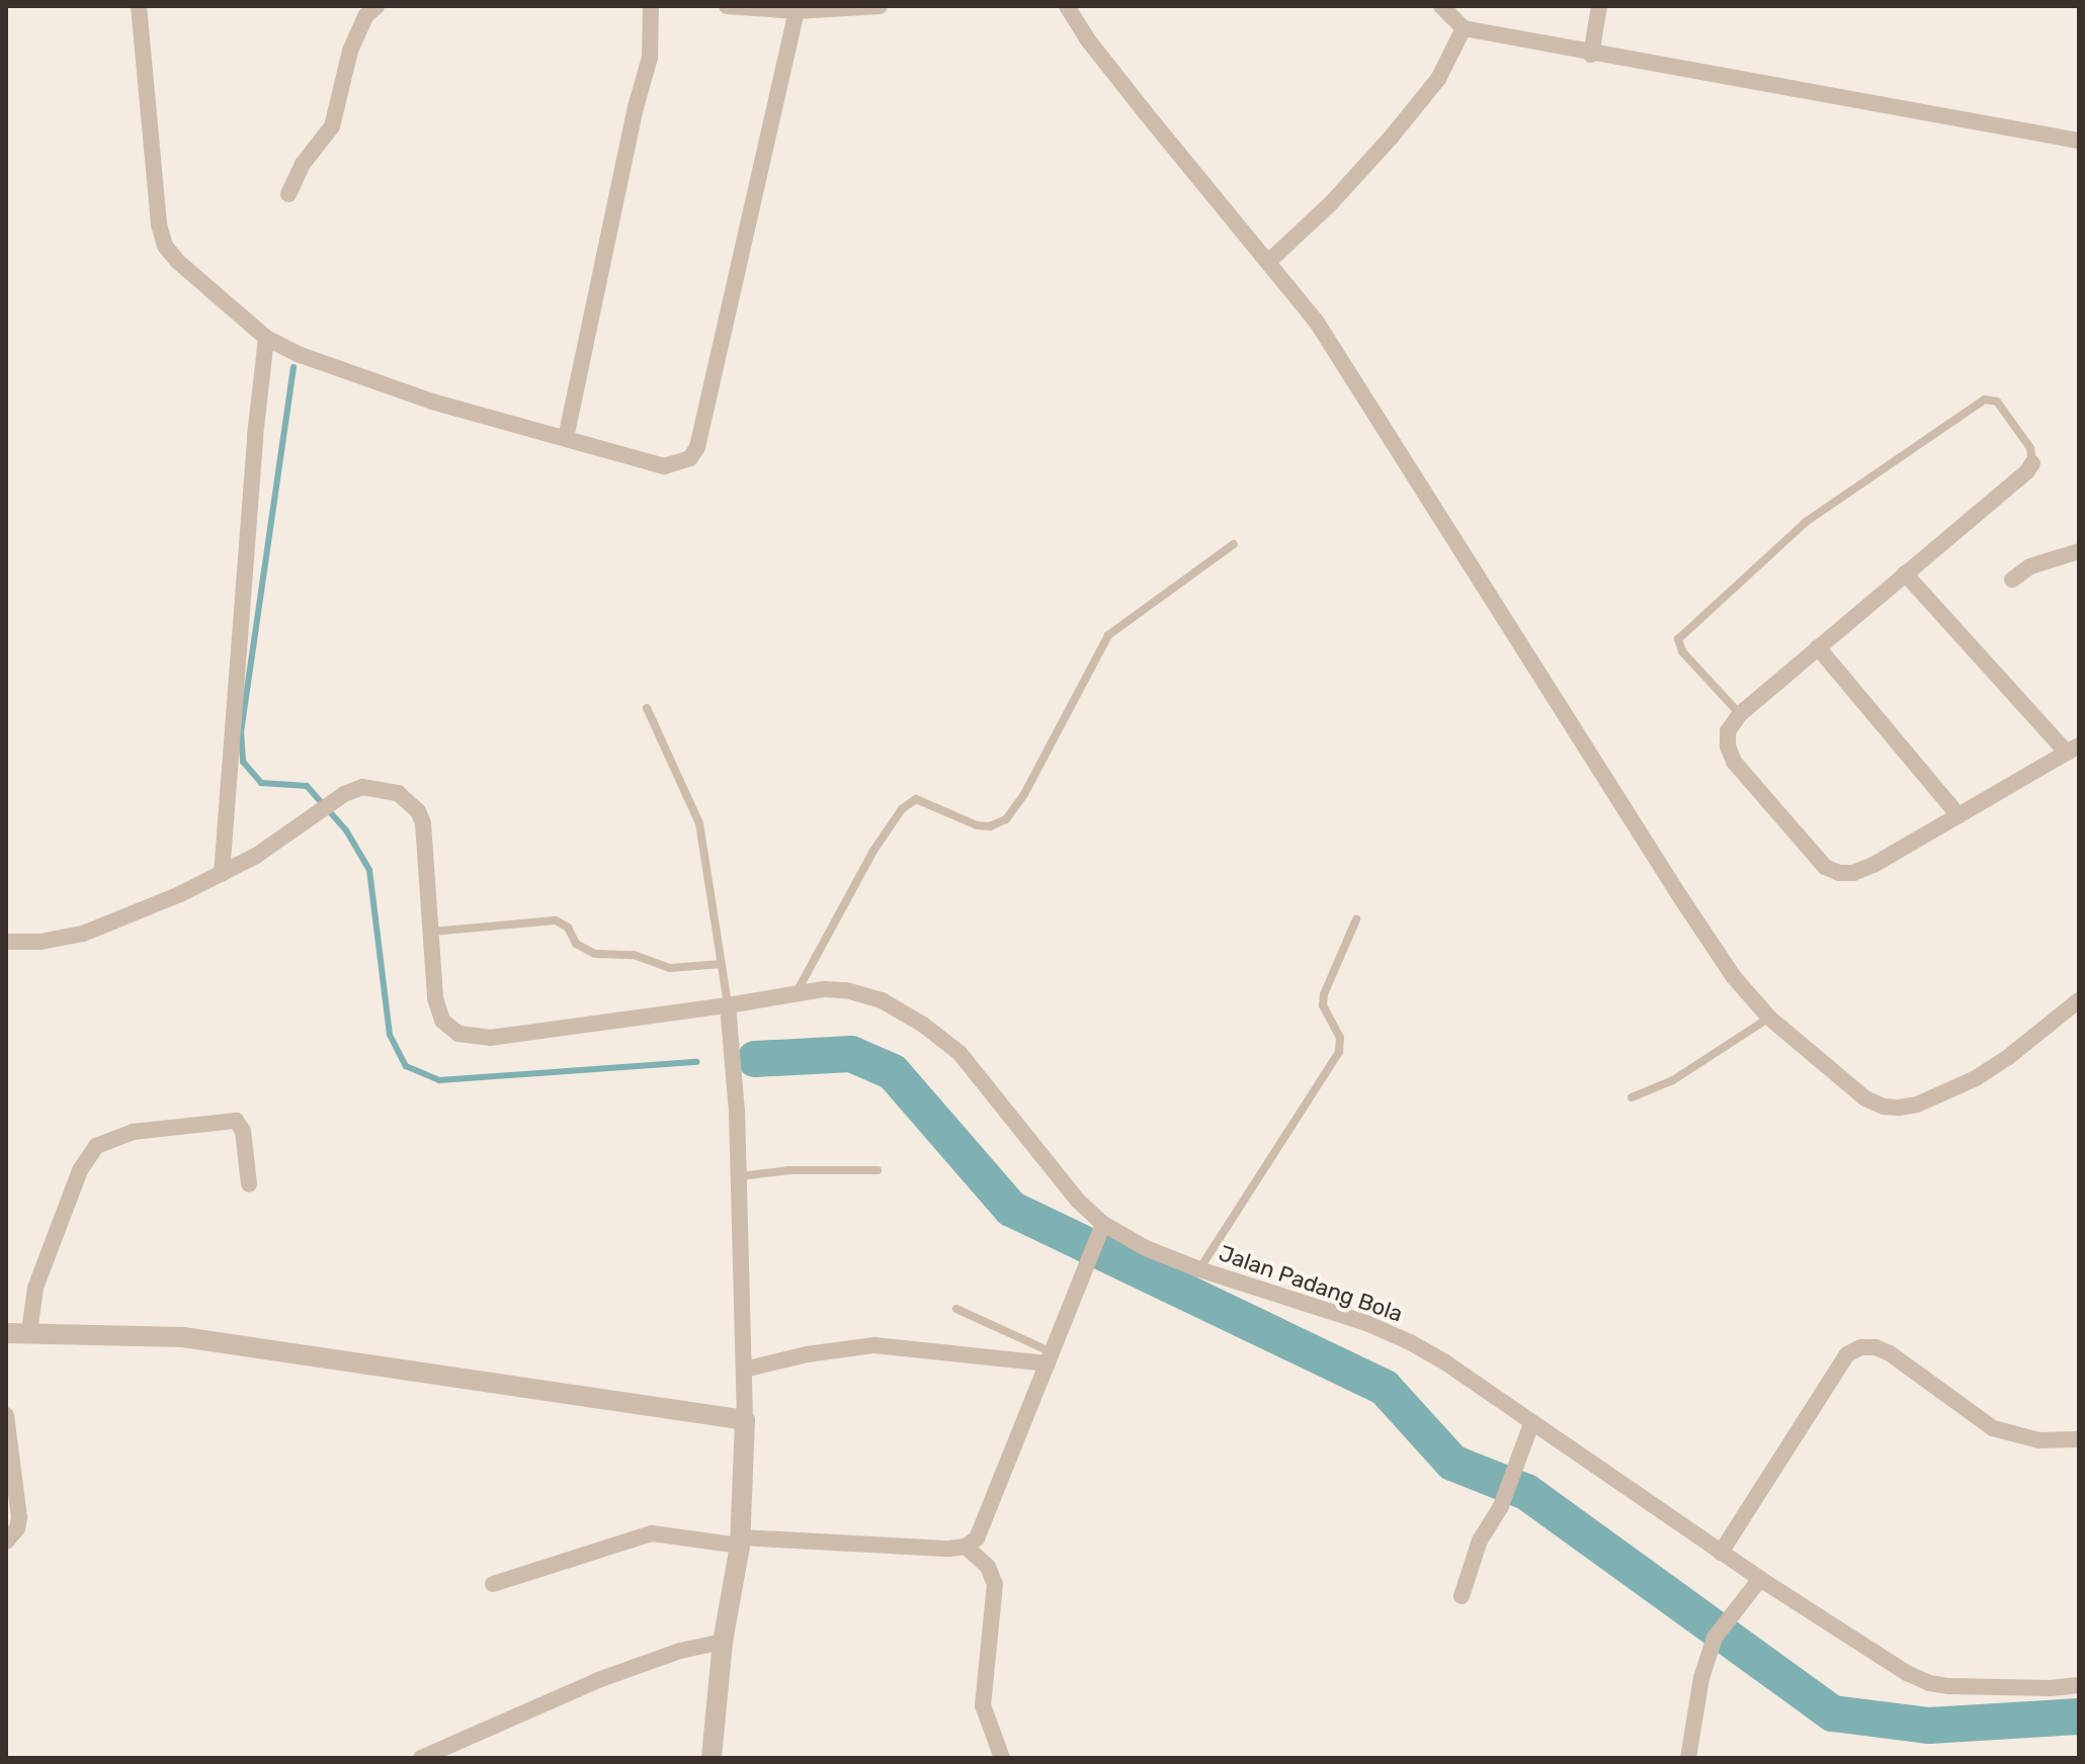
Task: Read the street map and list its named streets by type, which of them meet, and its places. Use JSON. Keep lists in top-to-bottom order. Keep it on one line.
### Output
{"streets":{"street":["Jalan Padang Bola"]}}
